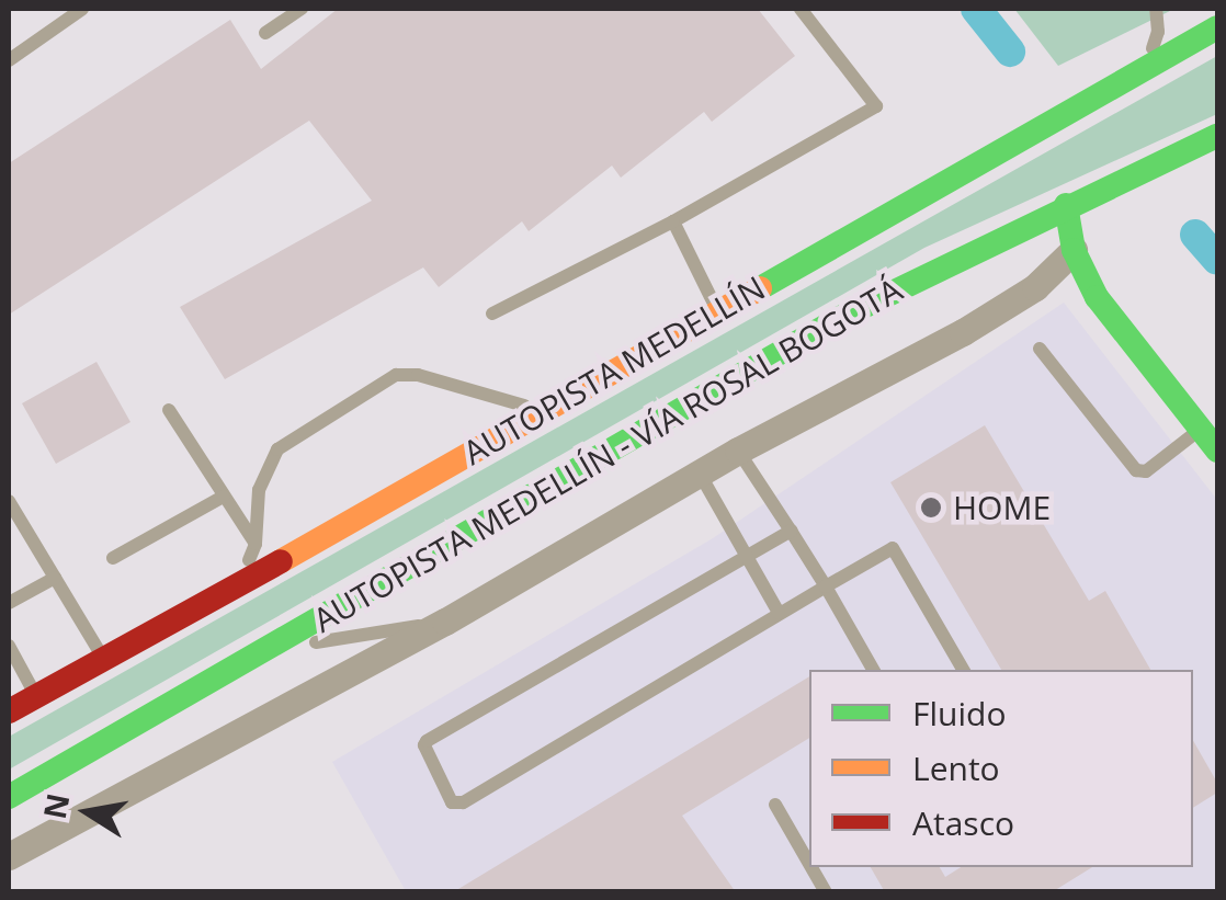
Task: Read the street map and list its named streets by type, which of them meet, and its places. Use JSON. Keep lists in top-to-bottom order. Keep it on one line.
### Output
{"streets":{"main road":["AUTOPISTA MEDELLÍN","AUTOPISTA MEDELLÍN - VÍA ROSAL BOGOTÁ"]},"places":["HOME"],"legend":["Fluido","Lento","Atasco"],"north":"left"}
